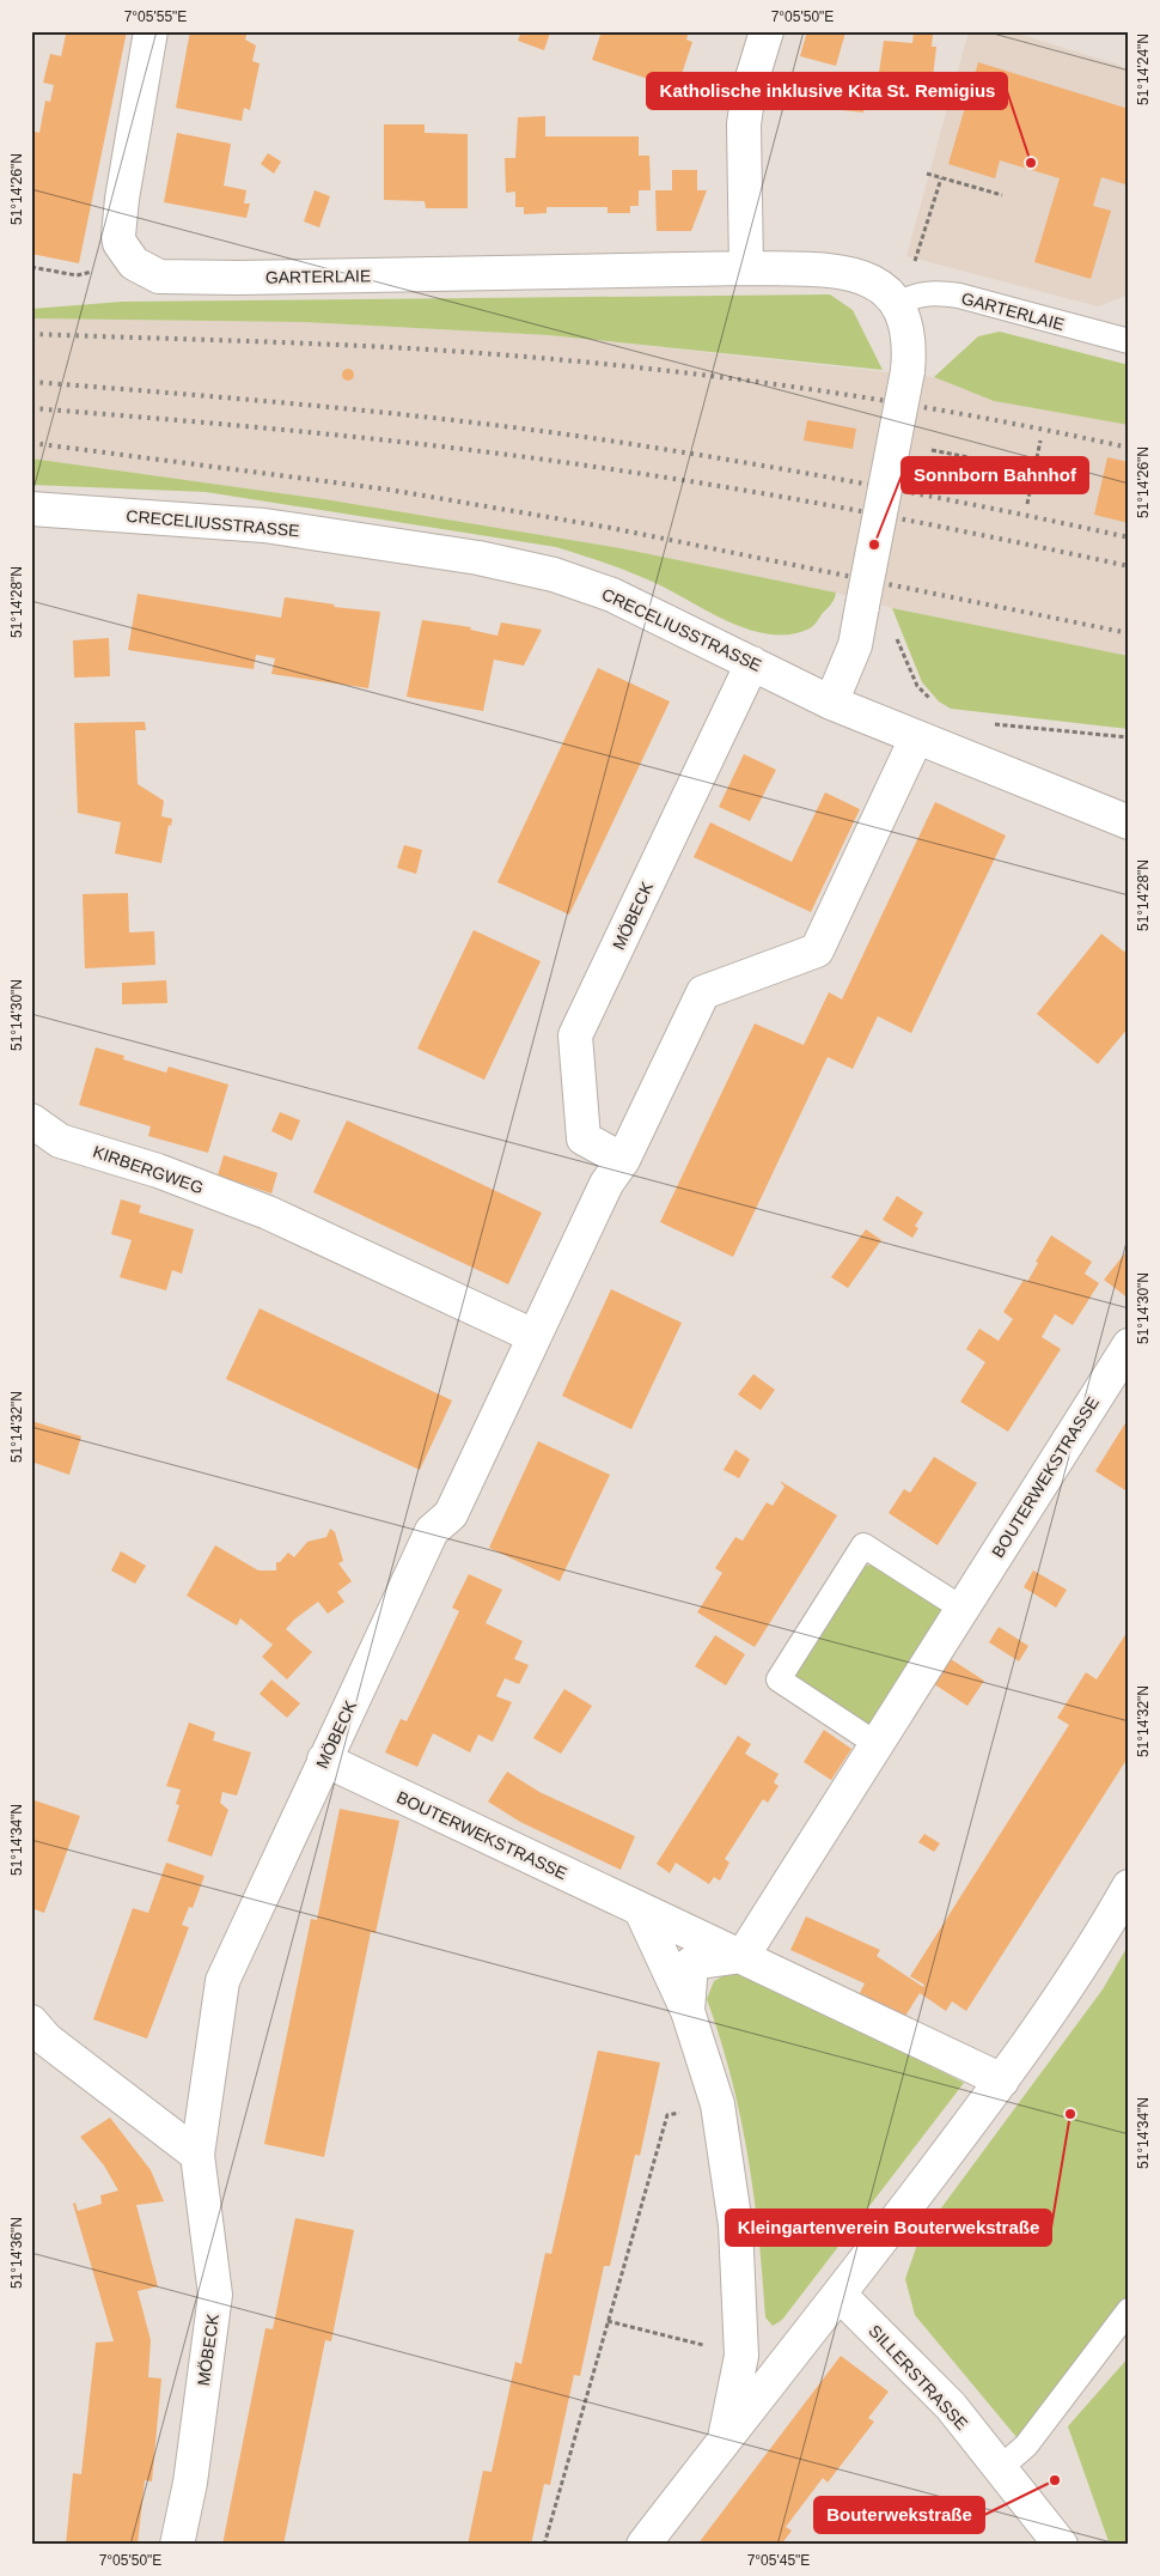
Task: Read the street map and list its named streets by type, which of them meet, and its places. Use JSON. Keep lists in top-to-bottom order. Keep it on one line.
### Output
{"streets":{"street":["GARTERLAIE","CRECELIUSSTRASSE","MÖBECK","KIRBERGWEG","BOUTERWEKSTRASSE","SILLERSTRASSE"]},"crossings":[["GARTERLAIE","CRECELIUSSTRASSE"],["CRECELIUSSTRASSE","MÖBECK"],["MÖBECK","KIRBERGWEG"],["MÖBECK","BOUTERWEKSTRASSE"]],"places":["Katholische inklusive Kita St. Remigius","Sonnborn Bahnhof","Kleingartenverein Bouterwekstraße","Bouterwekstraße"],"coordinates":["7°05'55\"E","7°05'50\"E","51°14'24\"N","51°14'26\"N","51°14'28\"N","51°14'30\"N","51°14'32\"N","51°14'34\"N","51°14'36\"N","7°05'45\"E"]}
